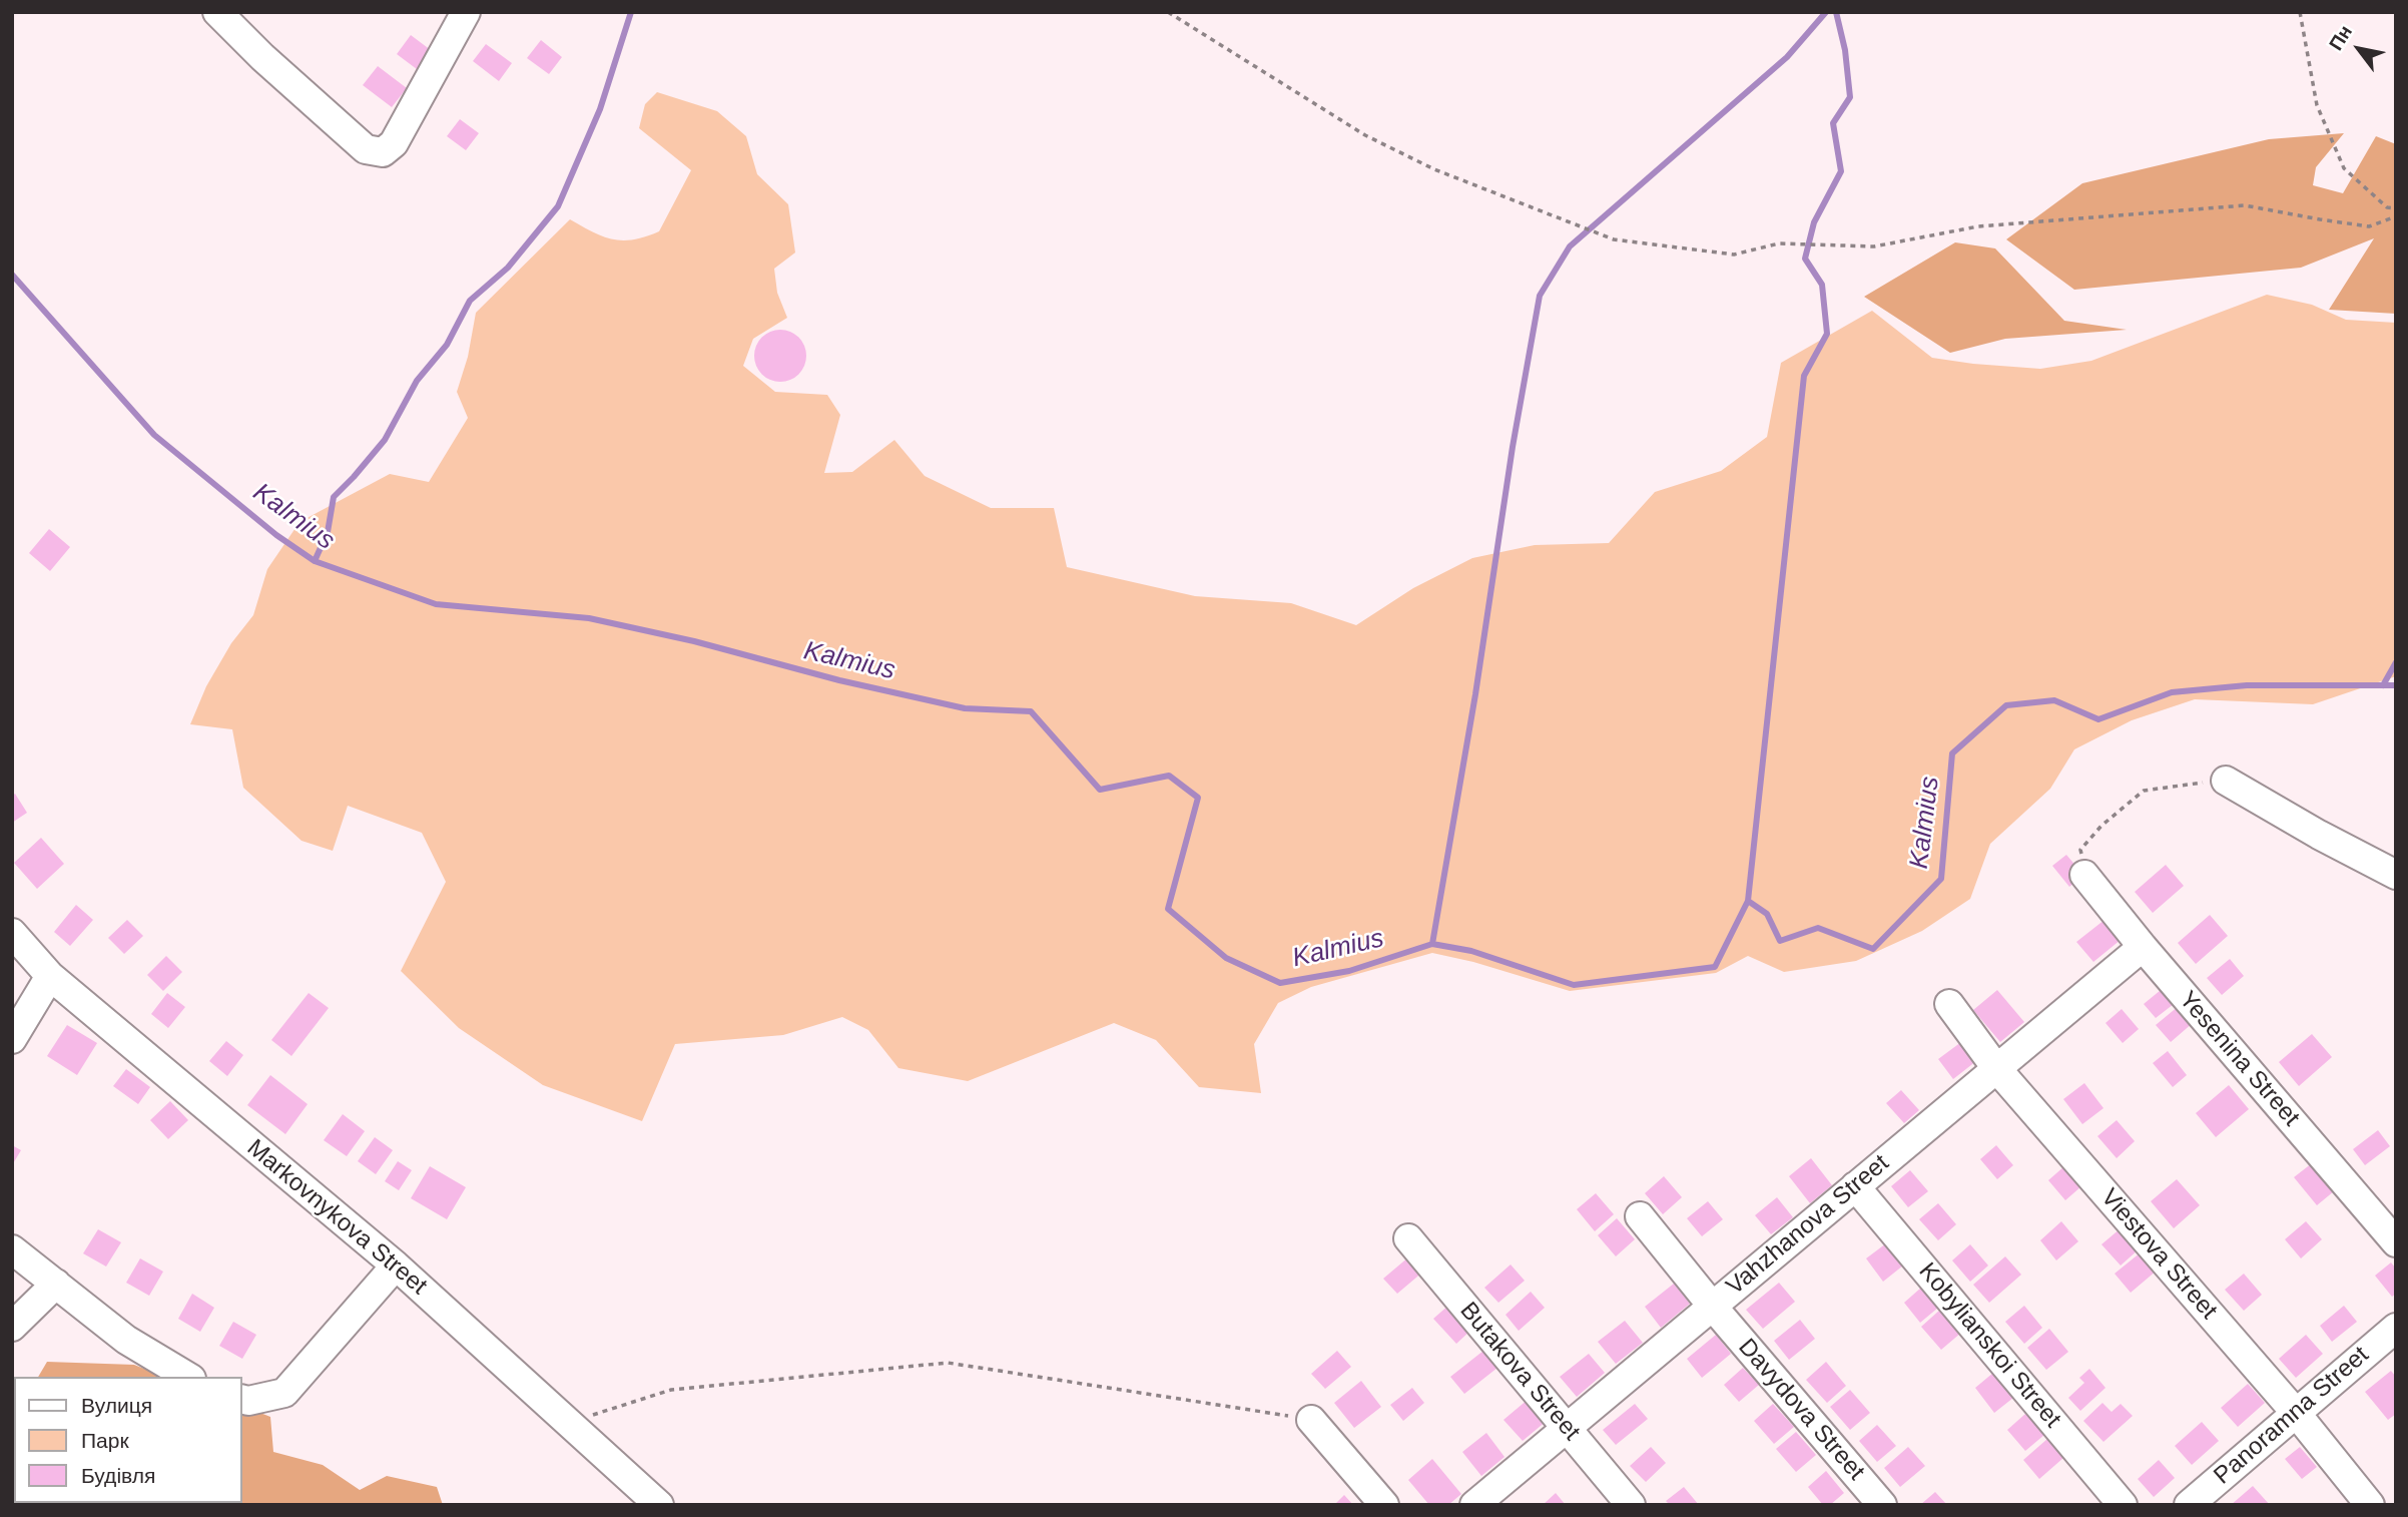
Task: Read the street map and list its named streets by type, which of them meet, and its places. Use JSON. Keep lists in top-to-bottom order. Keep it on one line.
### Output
{"streets":{"street":["Yesenina Street","Markovnykova Street","Vahzhanova Street","Viestova Street","Kobylianskoi Street","Butakova Street","Davydova Street","Panoramna Street"]},"crossings":[["Yesenina Street","Vahzhanova Street"],["Vahzhanova Street","Viestova Street"],["Vahzhanova Street","Kobylianskoi Street"],["Vahzhanova Street","Butakova Street"],["Vahzhanova Street","Davydova Street"],["Viestova Street","Panoramna Street"]],"water":["Kalmius"],"legend":["Вулиця","Парк","Будівля"],"north":"top left"}
